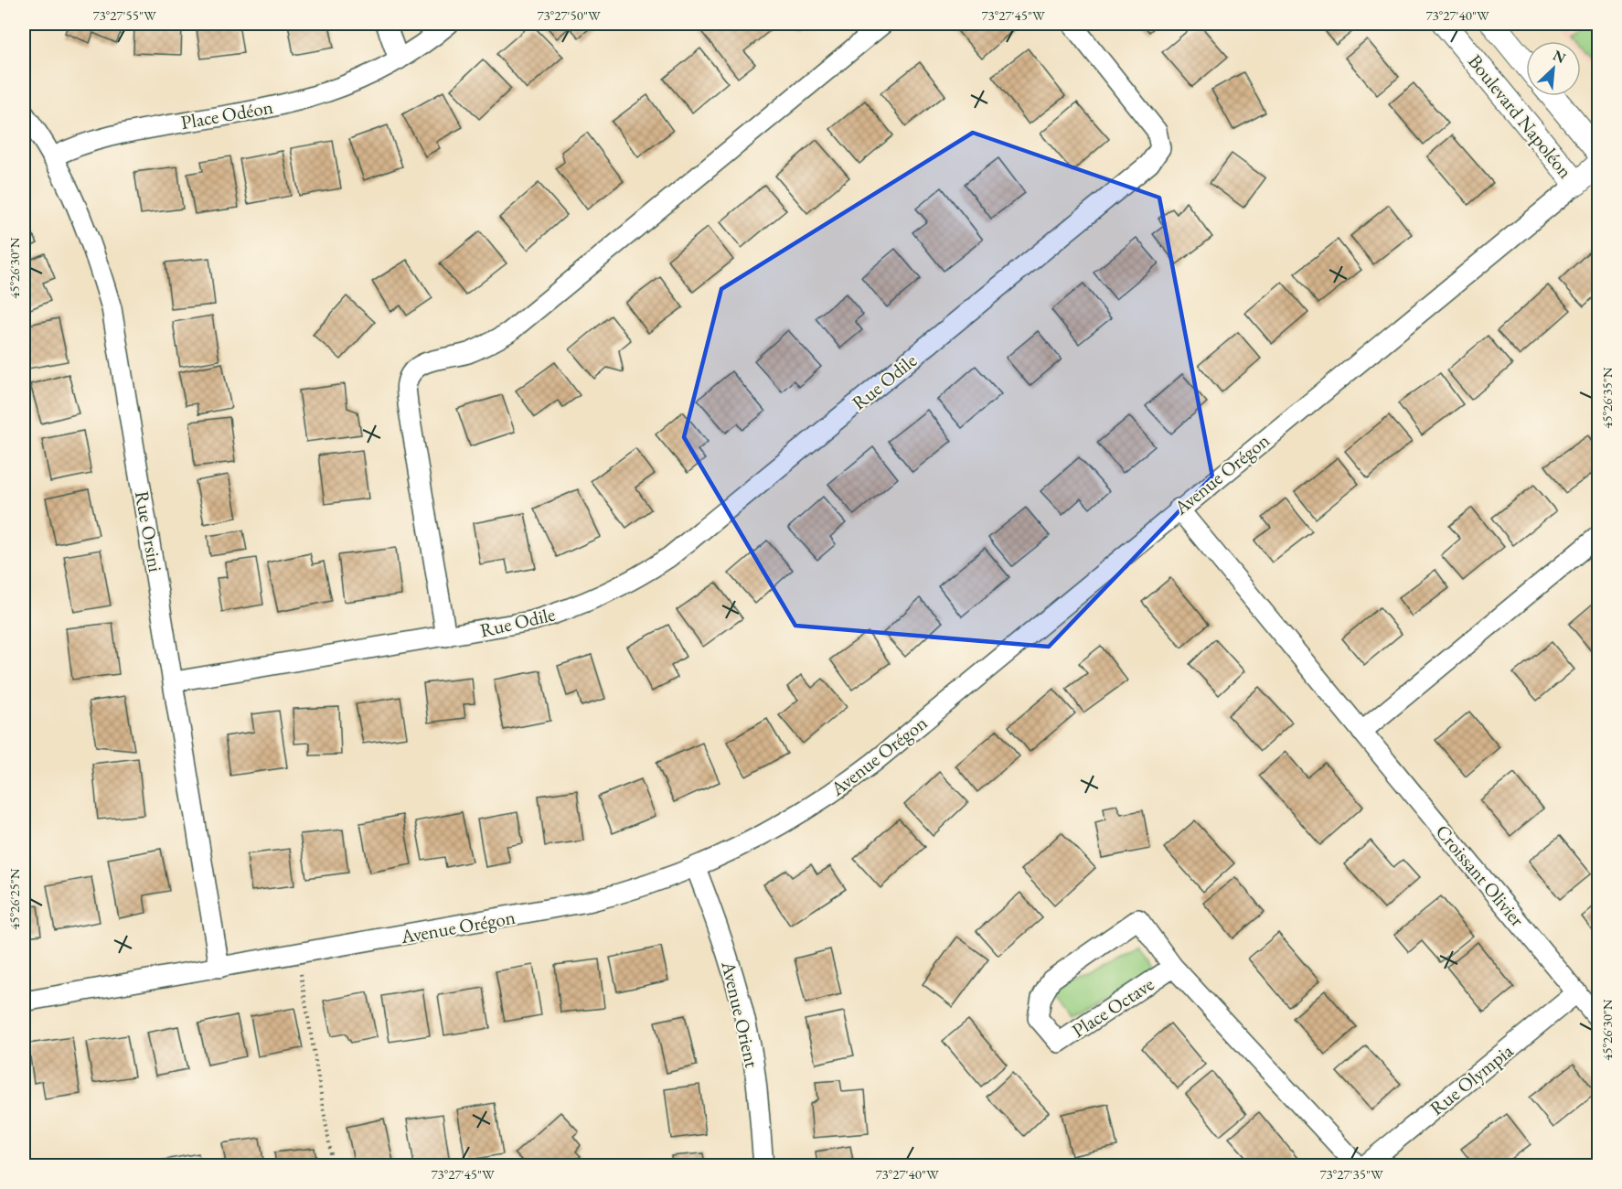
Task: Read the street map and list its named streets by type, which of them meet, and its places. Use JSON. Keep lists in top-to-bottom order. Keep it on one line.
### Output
{"streets":{"street":["Place Odéon","Boulevard Napoléon","Rue Odile","Avenue Orégon","Rue Orsini","Croissant Olivier","Place Octave","Avenue Orient","Rue Olympia"]},"crossings":[["Place Odéon","Rue Orsini"],["Boulevard Napoléon","Avenue Orégon"],["Rue Odile","Rue Orsini"],["Avenue Orégon","Rue Orsini"],["Avenue Orégon","Croissant Olivier"],["Avenue Orégon","Avenue Orient"],["Croissant Olivier","Rue Olympia"]],"north":"top right","coordinates":["73°27'55\"W","73°27'50\"W","73°27'45\"W","73°27'40\"W","45°26'30\"N","45°26'35\"N","45°26'25\"N","73°27'35\"W"]}
